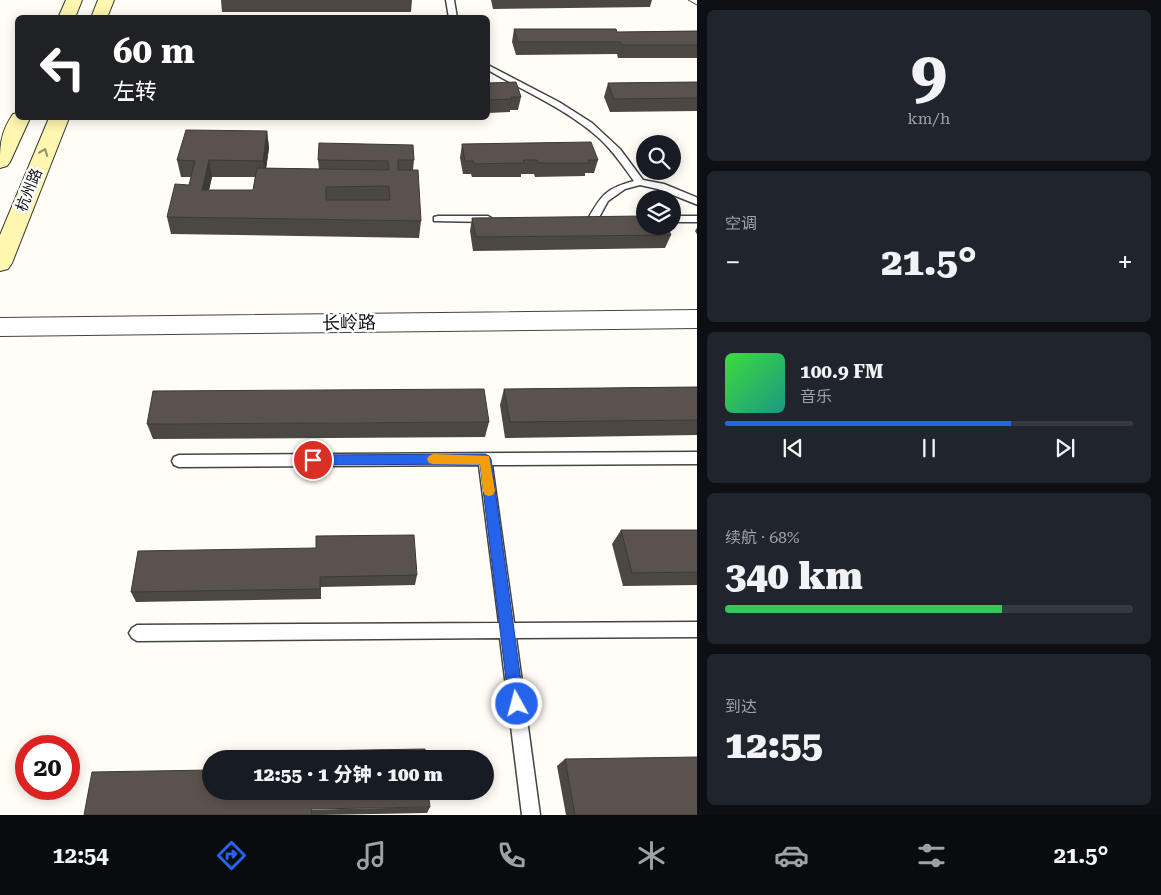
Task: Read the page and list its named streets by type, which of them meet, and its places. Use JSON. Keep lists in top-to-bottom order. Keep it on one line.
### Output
{"streets":{"main road":["杭州路"],"street":["长岭路"]},"page":{"tile":[["9","km/h"],"空调",["续航 · 68%","340 km"],["到达","12:55"]],"turn":["60 m","左转"],"heat":["−","21.5°","+"],"song":["100.9 FM","音乐"],"limit":"20","trip":"12:55 · 1 分钟 · 100 m","tabs":["12:54","21.5°"]}}
